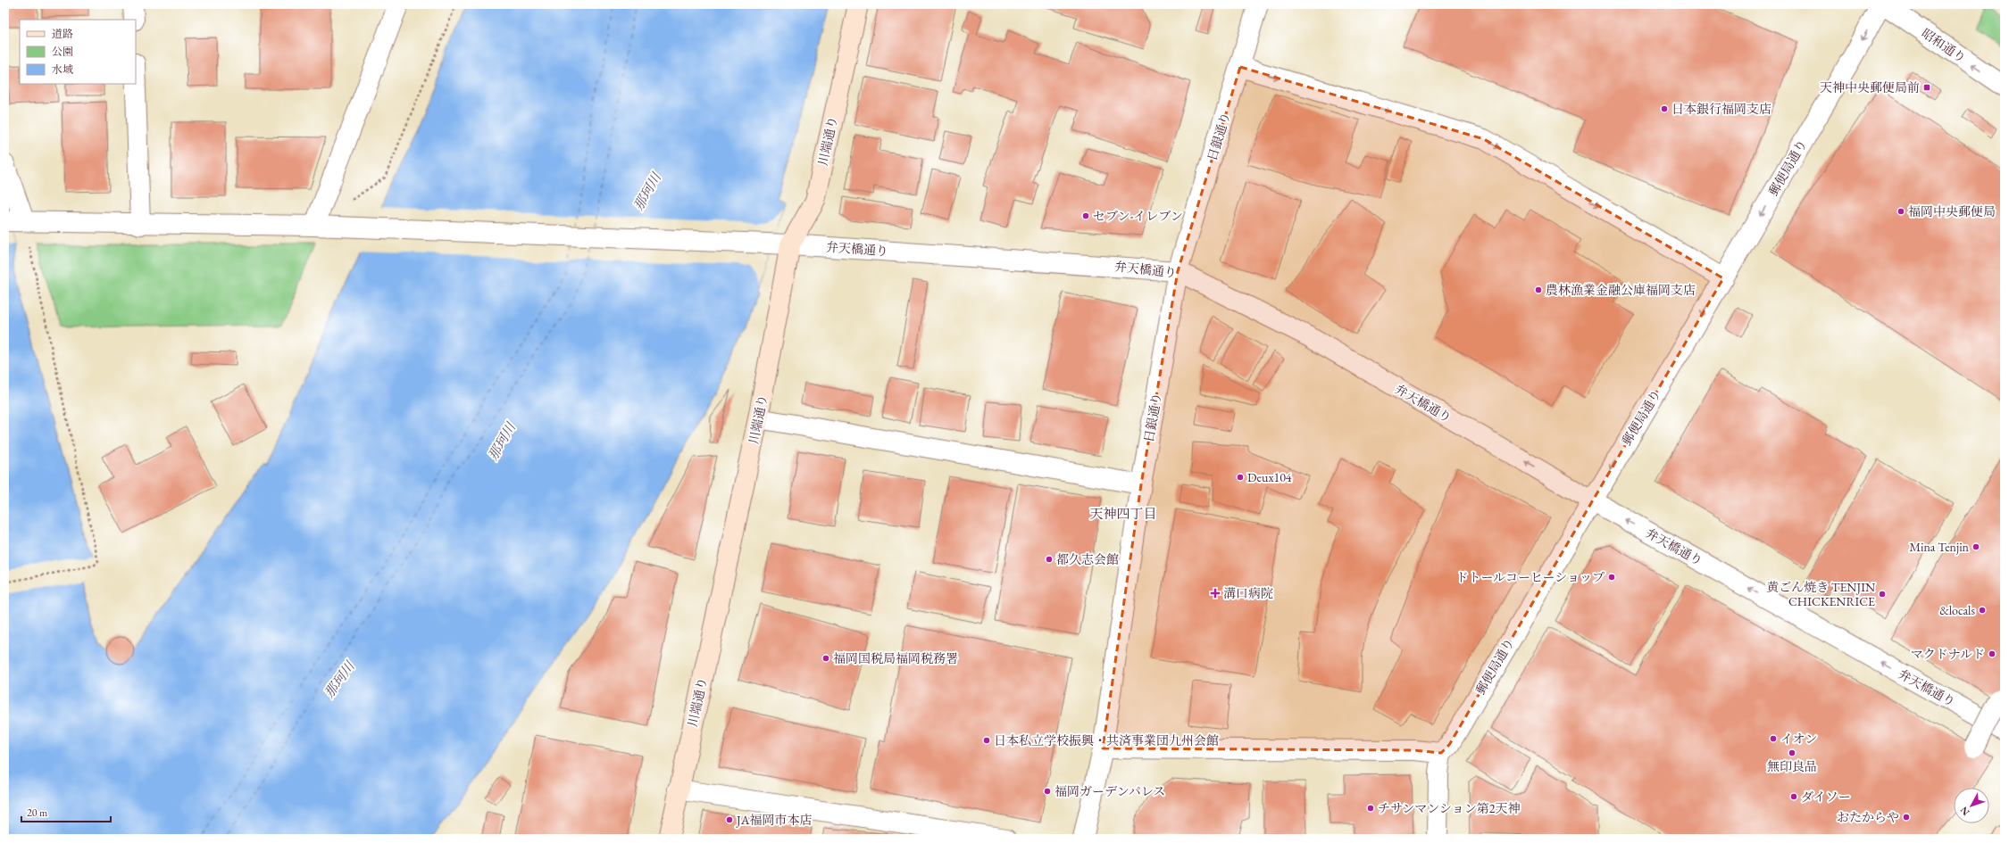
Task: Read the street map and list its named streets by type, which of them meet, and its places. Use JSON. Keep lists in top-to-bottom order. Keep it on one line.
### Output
{"streets":{"main road":["川端通り"],"street":["昭和通り","日銀通り","郵便局通り","弁天橋通り"]},"crossings":[["日銀通り","弁天橋通り"],["川端通り","弁天橋通り"],["郵便局通り","弁天橋通り"]],"one_way":["昭和通り","郵便局通り","弁天橋通り"],"districts":["天神四丁目"],"water":["那珂川"],"places":{"transit":["天神中央郵便局前"],"other":["日本銀行福岡支店","福岡中央郵便局","セブン-イレブン","農林漁業金融公庫福岡支店","Deux104","Mina Tenjin","都久志会館","ドトールコーヒーショップ","黄ごん焼き TENJIN CHICKENRICE","&locals","マクドナルド","福岡国税局福岡税務署","イオン","日本私立学校振興・共済事業団九州会館","無印良品","福岡ガーデンパレス","ダイソー","チサンマンション第2天神","おたからや","JA福岡市本店"],"health":["溝口病院"]},"legend":["道路","公園","水域"],"scale_bar":"20 m","north":"bottom left"}
